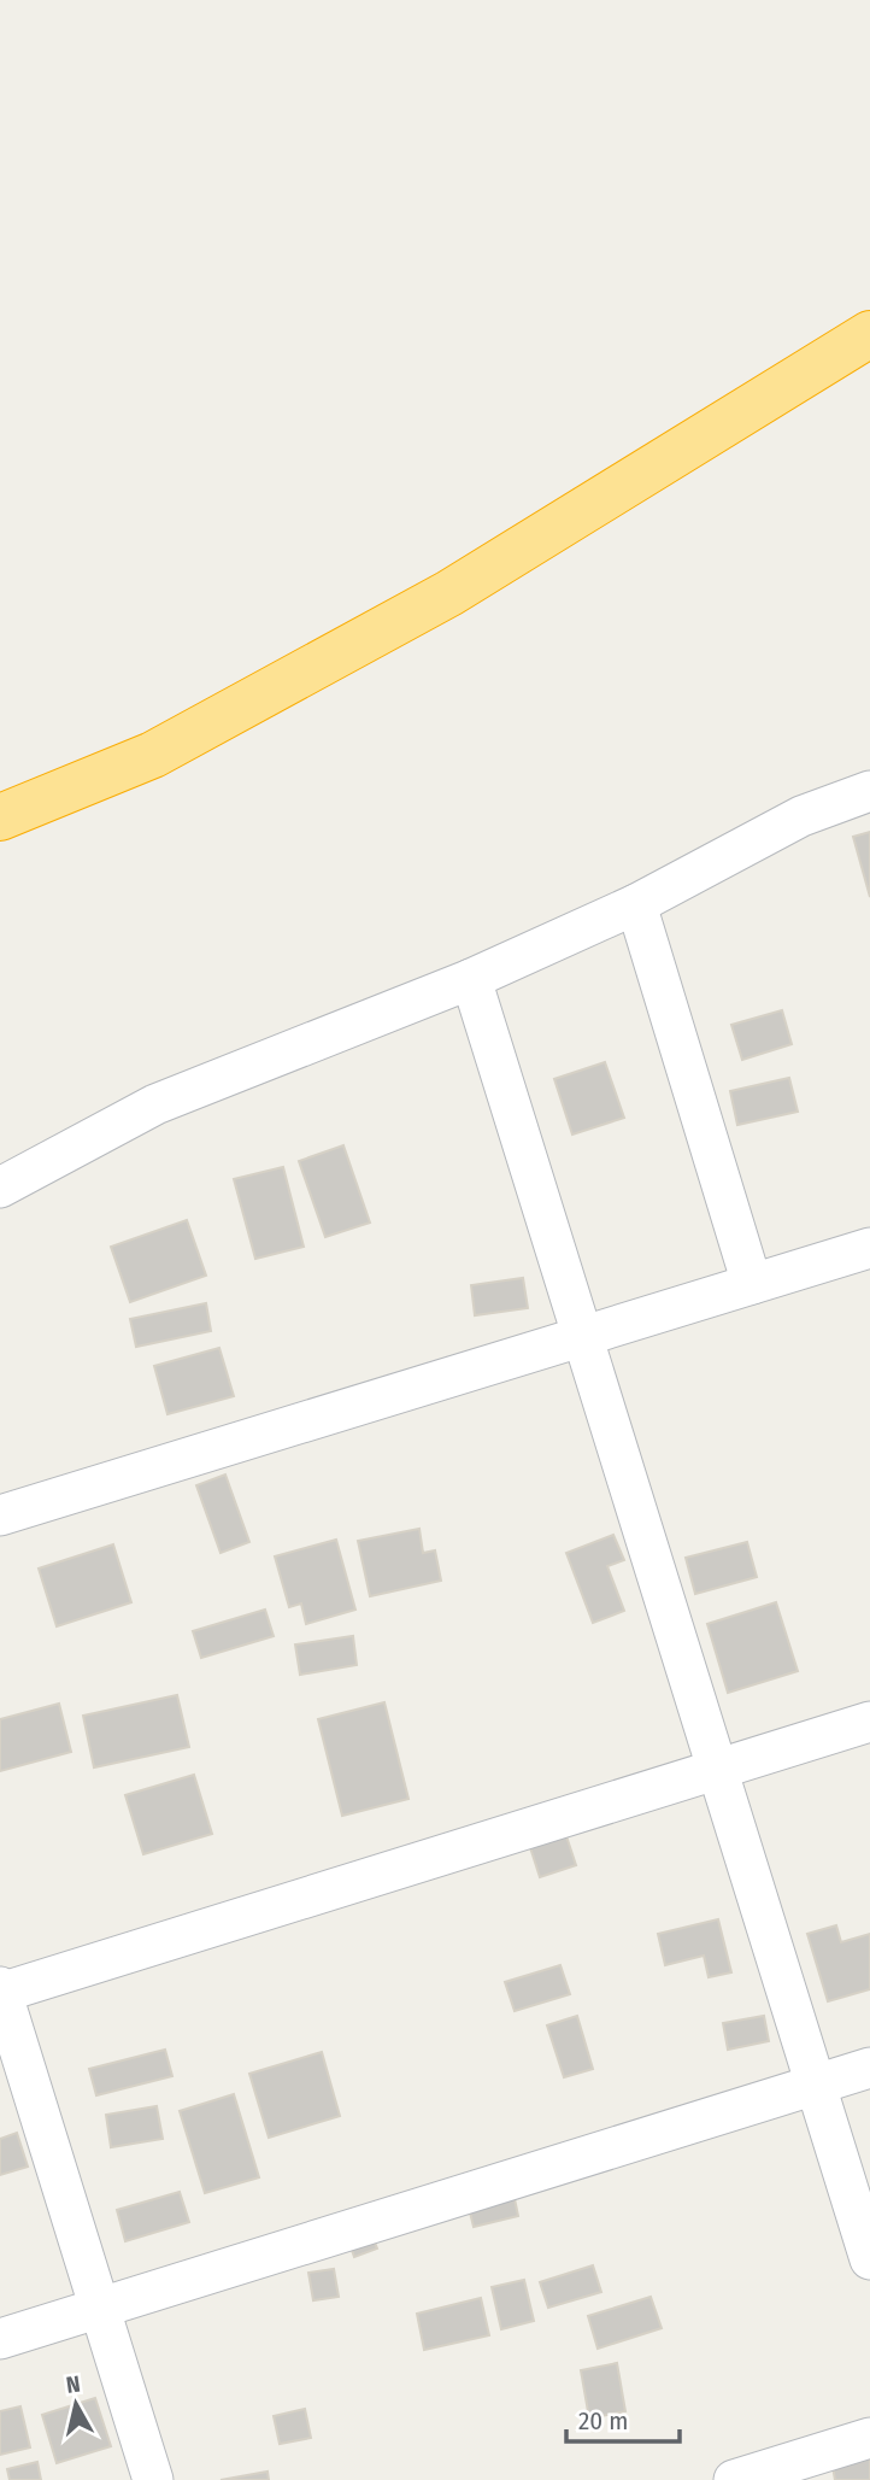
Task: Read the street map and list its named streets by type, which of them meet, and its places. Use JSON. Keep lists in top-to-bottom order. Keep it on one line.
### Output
{"scale_bar":"20 m","north":"top"}
